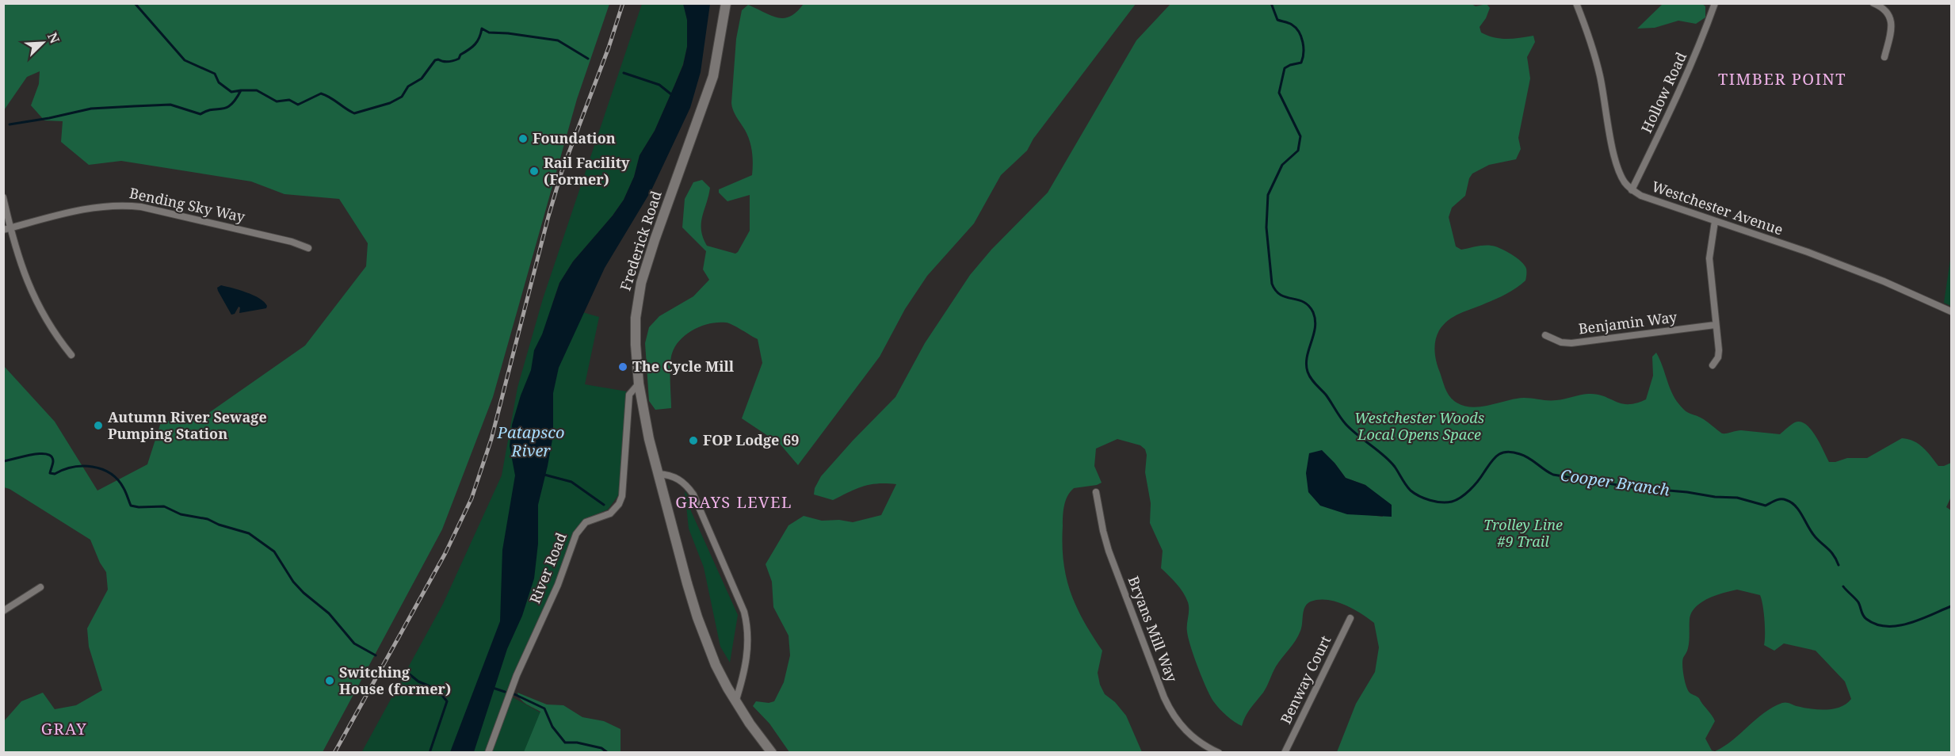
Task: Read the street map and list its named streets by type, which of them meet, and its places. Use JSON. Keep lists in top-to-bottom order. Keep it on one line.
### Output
{"streets":{"main road":["Frederick Road"],"street":["Hollow Road","Bending Sky Way","Westchester Avenue","Benjamin Way","River Road","Bryans Mill Way","Benway Court"]},"crossings":[["Hollow Road","Westchester Avenue"],["Frederick Road","River Road"]],"districts":["TIMBER POINT","GRAYS LEVEL","GRAY"],"water":["Patapsco River","Cooper Branch"],"parks":["Westchester Woods Local Opens Space","Trolley Line #9 Trail"],"places":["Foundation","Rail Facility (Former)","The Cycle Mill","Autumn River Sewage Pumping Station","FOP Lodge 69","Switching House (former)"],"north":"top right"}
